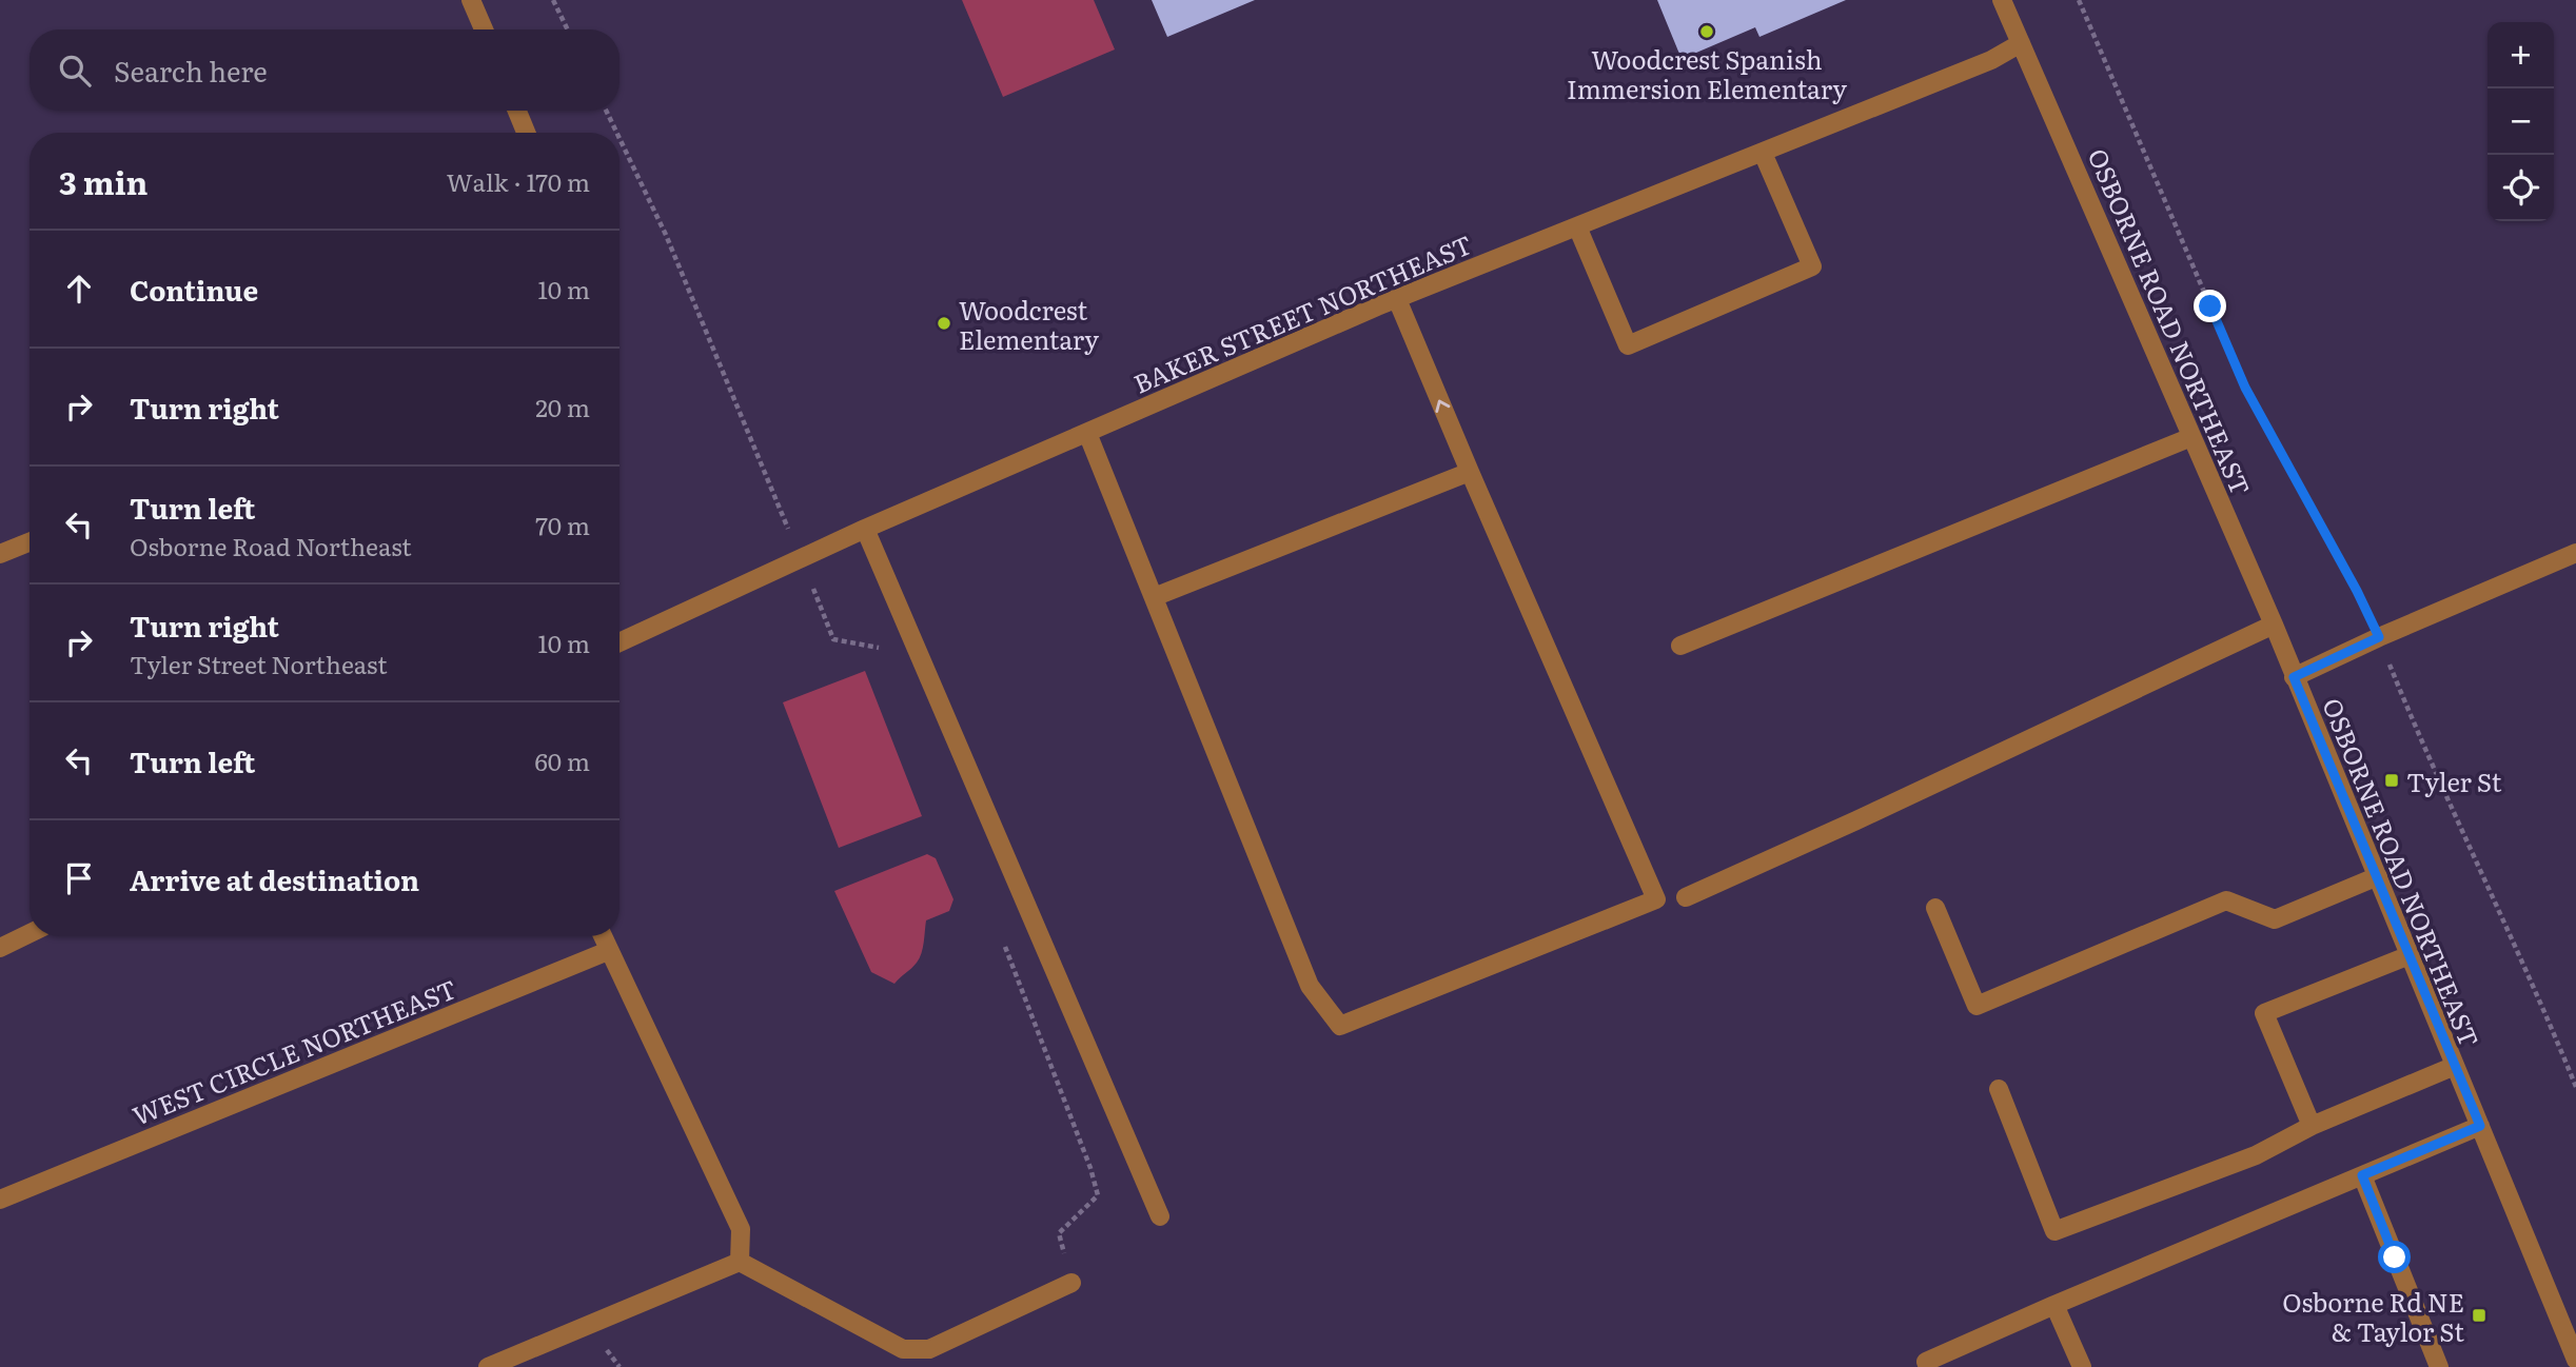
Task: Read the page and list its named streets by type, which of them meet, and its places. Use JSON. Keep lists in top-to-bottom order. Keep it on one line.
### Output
{"streets":{"street":["BAKER STREET NORTHEAST","OSBORNE ROAD NORTHEAST","WEST CIRCLE NORTHEAST"]},"crossings":[["BAKER STREET NORTHEAST","OSBORNE ROAD NORTHEAST"]],"places":{"other":["Woodcrest Spanish Immersion Elementary","Woodcrest Elementary"],"transit":["Tyler St","Osborne Rd NE & Taylor St"]},"page":{"map_buttons":["+","−"],"search":"Search here","heading":["3 min","Walk · 170 m"],"list":[["Continue","10 m"],["Turn right","20 m"],["Turn left","Osborne Road Northeast","70 m"],["Turn right","Tyler Street Northeast","10 m"],["Turn left","60 m"],"Arrive at destination"]}}
